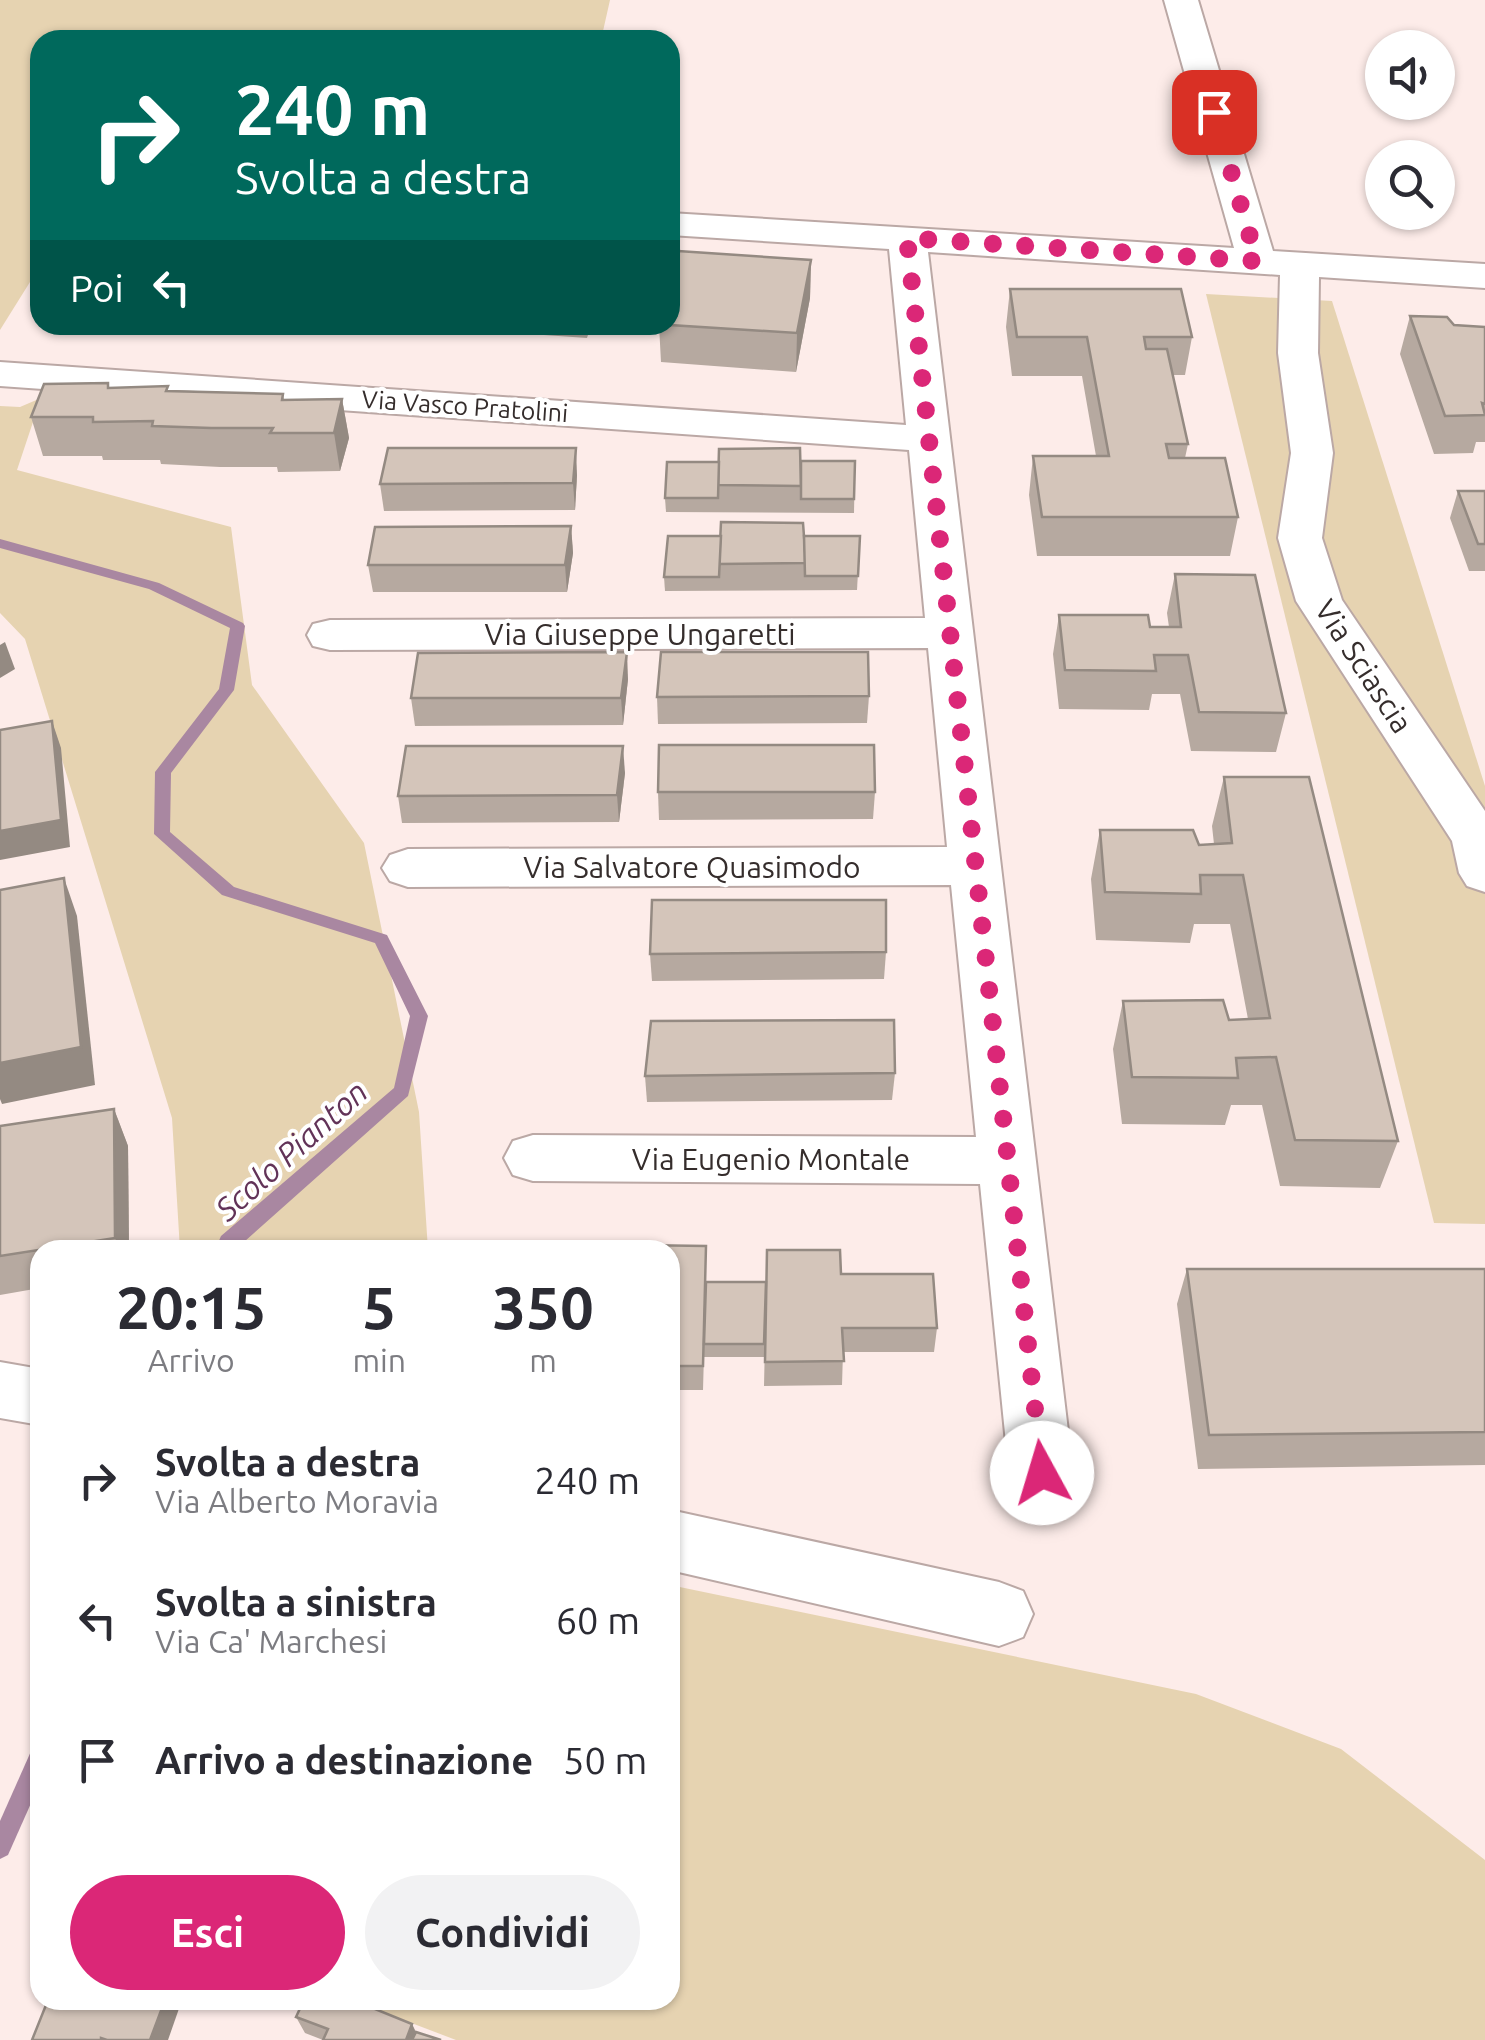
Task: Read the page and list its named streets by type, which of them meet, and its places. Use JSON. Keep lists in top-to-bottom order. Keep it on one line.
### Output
{"streets":{"street":["Via Vasco Pratolini","Via Giuseppe Ungaretti","Via Sciascia","Via Salvatore Quasimodo","Via Eugenio Montale"]},"water":["Scolo Pianton"],"page":{"turn":["240 m","Svolta a destra"],"then":"Poi","eta":["20:15","Arrivo","5","min","350","m"],"list":[{"name":"Svolta a destra","note":"Via Alberto Moravia","value":"240 m"},{"name":"Svolta a sinistra","note":"Via Ca' Marchesi","value":"60 m"},{"name":"Arrivo a destinazione","value":"50 m"}],"buttons":["Esci","Condividi"]}}
